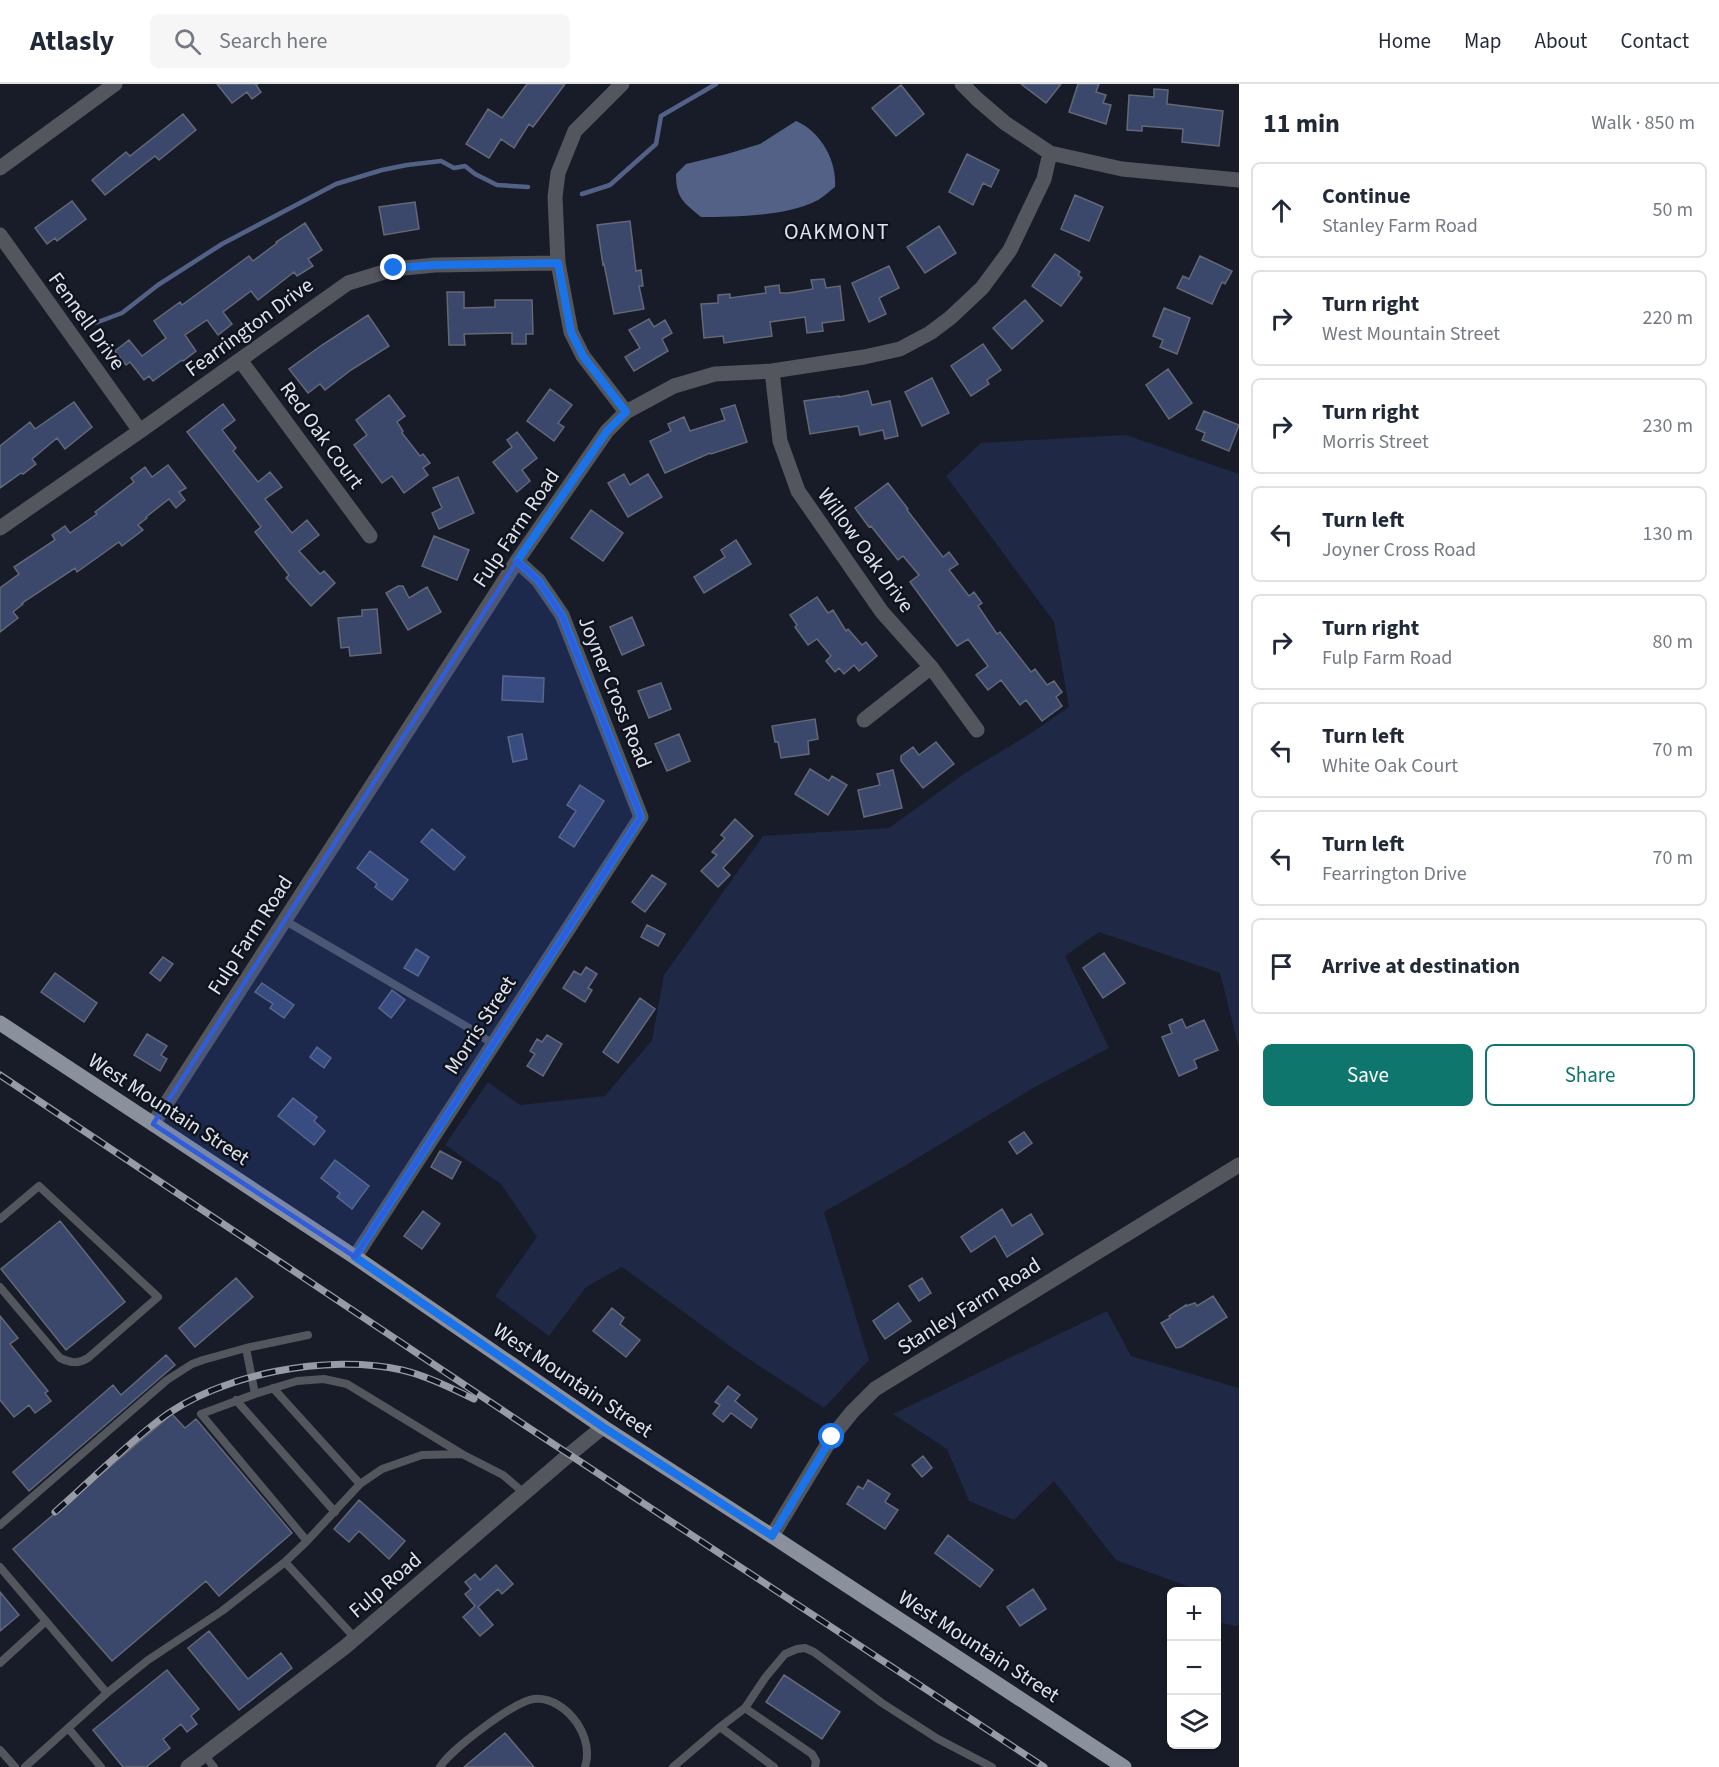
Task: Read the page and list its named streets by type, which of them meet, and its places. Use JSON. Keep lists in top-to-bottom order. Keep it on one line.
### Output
{"streets":{"main road":["West Mountain Street"],"street":["Fennell Drive","Fearrington Drive","Red Oak Court","Fulp Farm Road","Willow Oak Drive","Joyner Cross Road","Morris Street","Stanley Farm Road","Fulp Road"]},"crossings":[["Fennell Drive","Fearrington Drive"],["Fearrington Drive","Red Oak Court"],["Fulp Farm Road","Willow Oak Drive"],["Fulp Farm Road","Joyner Cross Road"],["Fulp Farm Road","West Mountain Street"],["Joyner Cross Road","Morris Street"],["Morris Street","West Mountain Street"],["West Mountain Street","Stanley Farm Road"],["West Mountain Street","Fulp Road"]],"districts":["OAKMONT"],"page":{"header":"Atlasly","search":"Search here","nav":["Home","Map","About","Contact"],"heading":["11 min","Walk · 850 m"],"list":[["Continue","Stanley Farm Road","50 m"],["Turn right","West Mountain Street","220 m"],["Turn right","Morris Street","230 m"],["Turn left","Joyner Cross Road","130 m"],["Turn right","Fulp Farm Road","80 m"],["Turn left","White Oak Court","70 m"],["Turn left","Fearrington Drive","70 m"],"Arrive at destination"],"buttons":["Save","Share"],"map_buttons":["+","−"]}}
